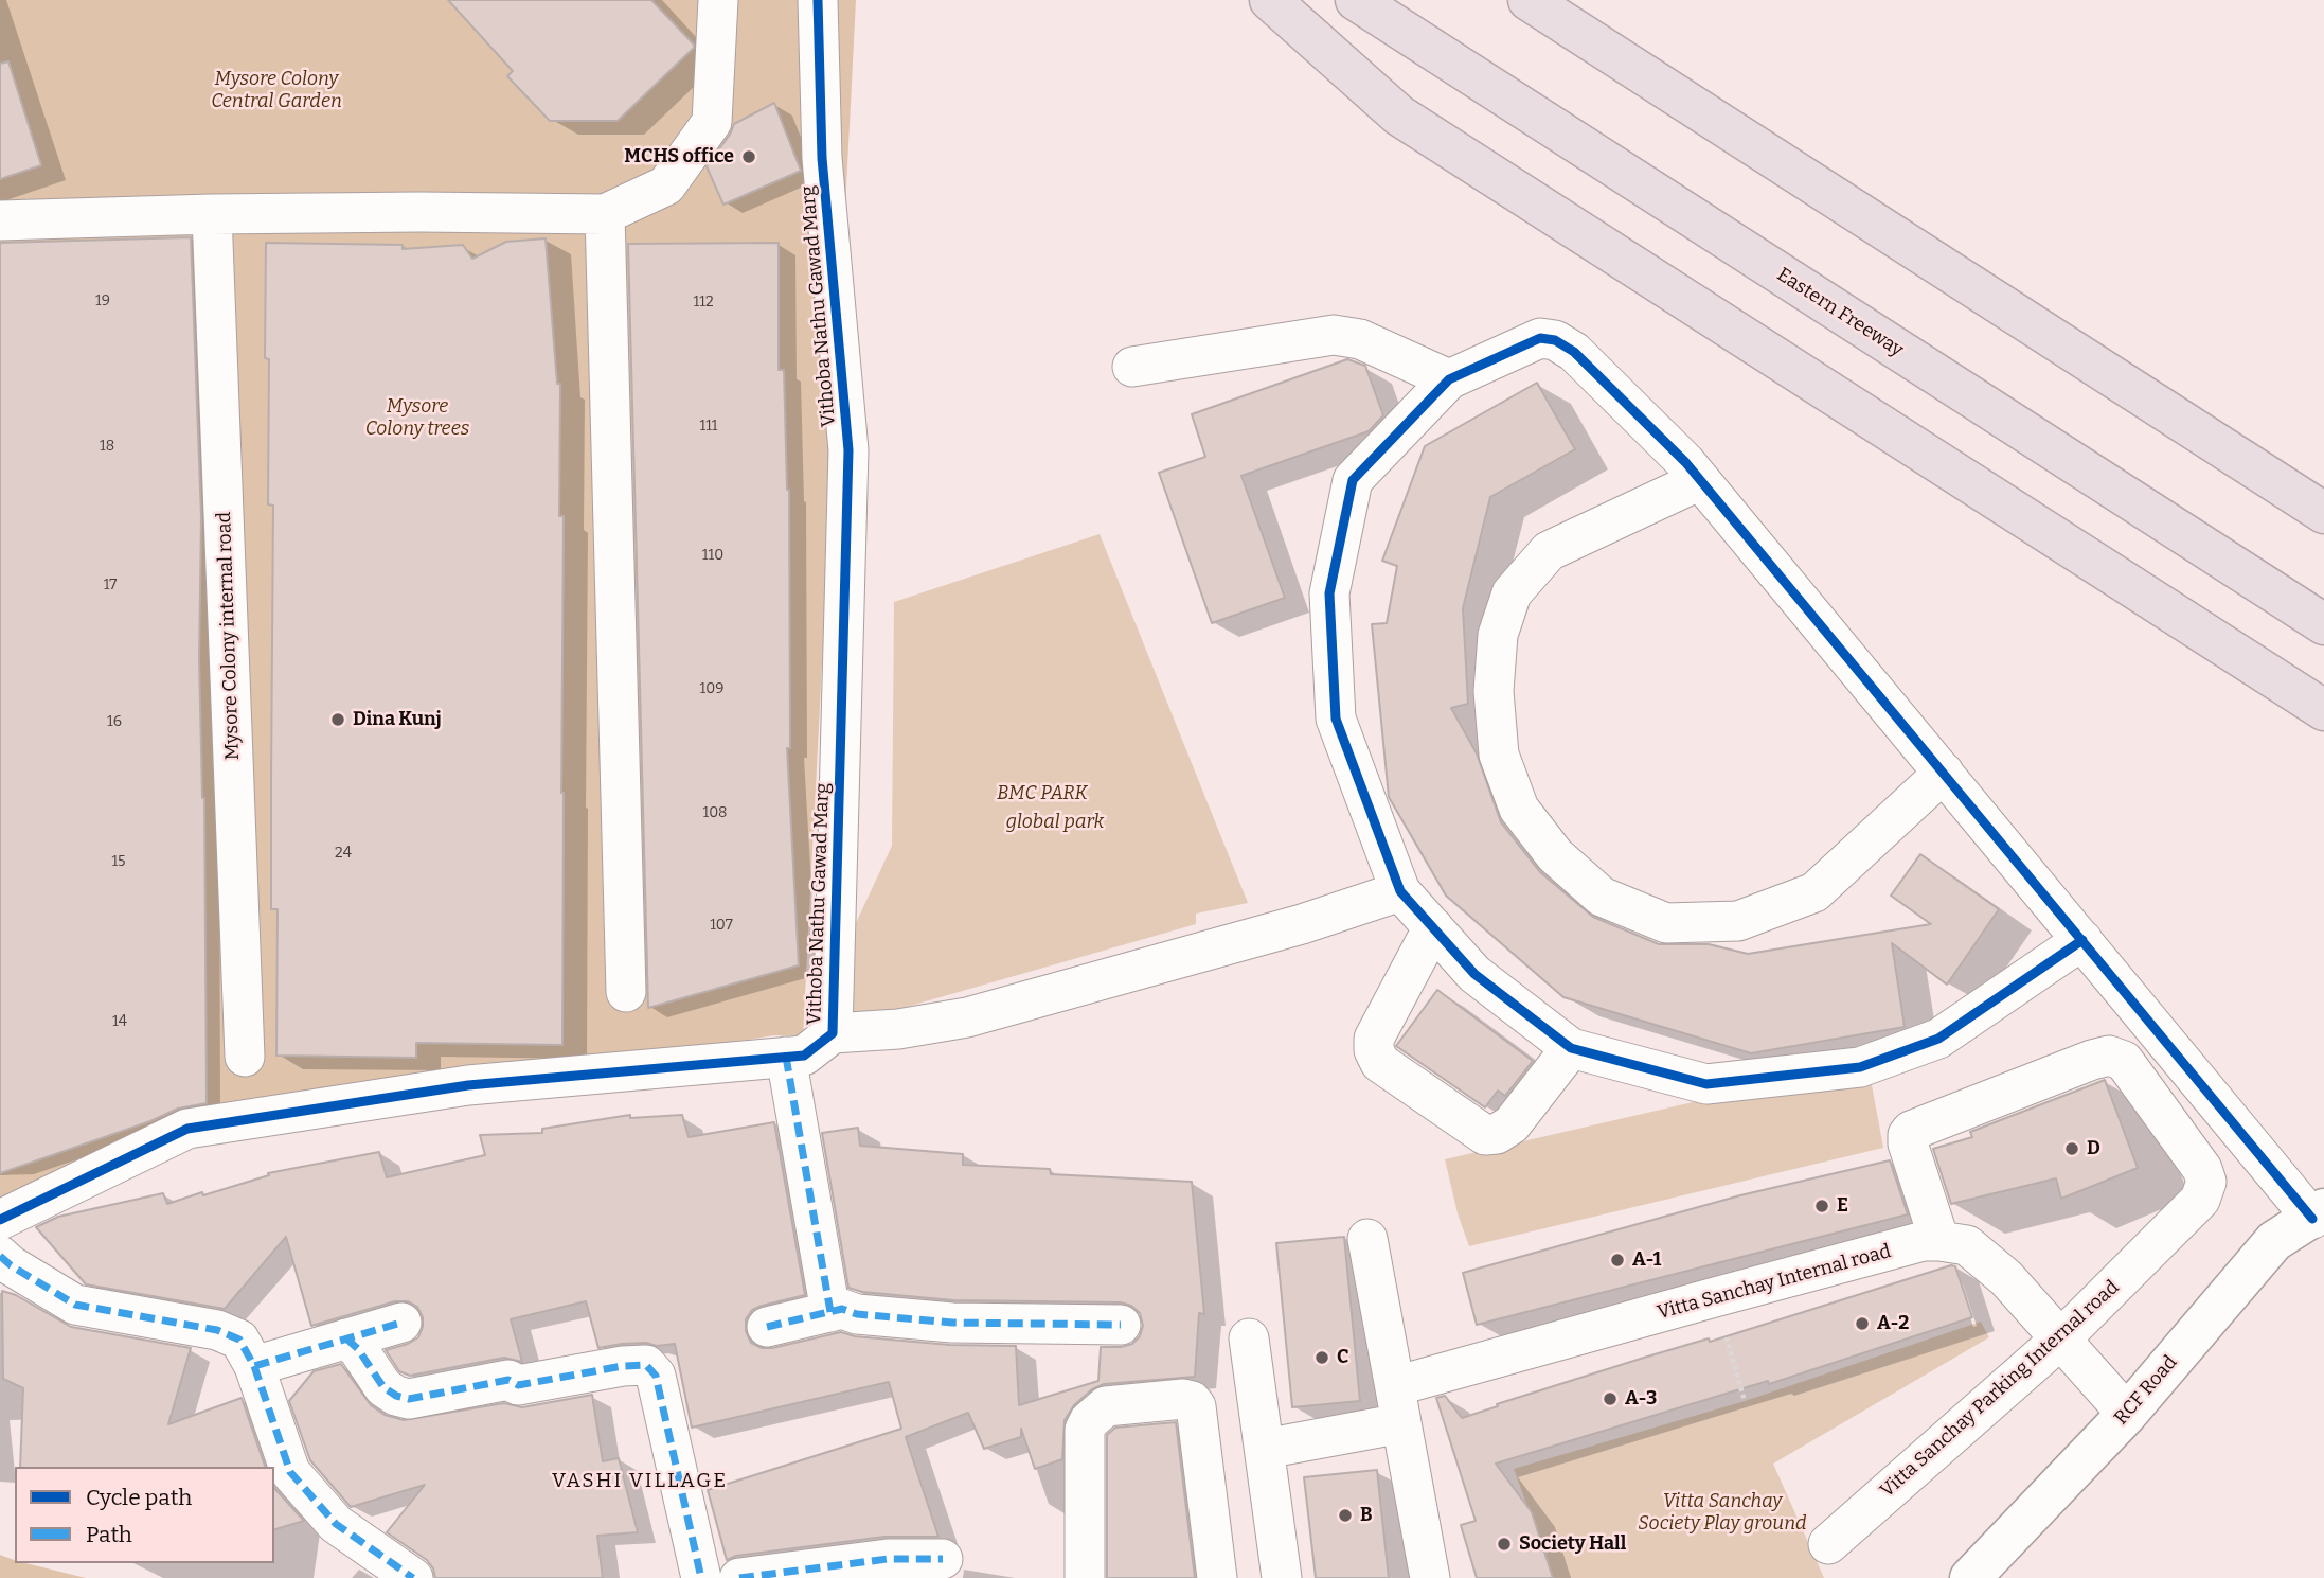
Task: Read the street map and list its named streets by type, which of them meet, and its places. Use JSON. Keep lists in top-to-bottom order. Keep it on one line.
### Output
{"streets":{"highway":["Eastern Freeway"],"street":["Vithoba Nathu Gawad Marg","Mysore Colony internal road","Vitta Sanchay Internal road","Vitta Sanchay Parking Internal road","RCF Road"]},"crossings":[["Vitta Sanchay Internal road","Vitta Sanchay Parking Internal road"],["Vitta Sanchay Internal road","RCF Road"]],"districts":["VASHI VILLAGE"],"parks":["Mysore Colony Central Garden","Mysore Colony trees","BMC PARK","global park","Vitta Sanchay Society Play ground"],"places":["MCHS office","Dina Kunj","D","E","A-1","A-2","C","A-3","B","Society Hall"],"house_numbers":["19","112","111","18","110","17","109","16","108","24","15","107","14"],"legend":["Cycle path","Path"]}
